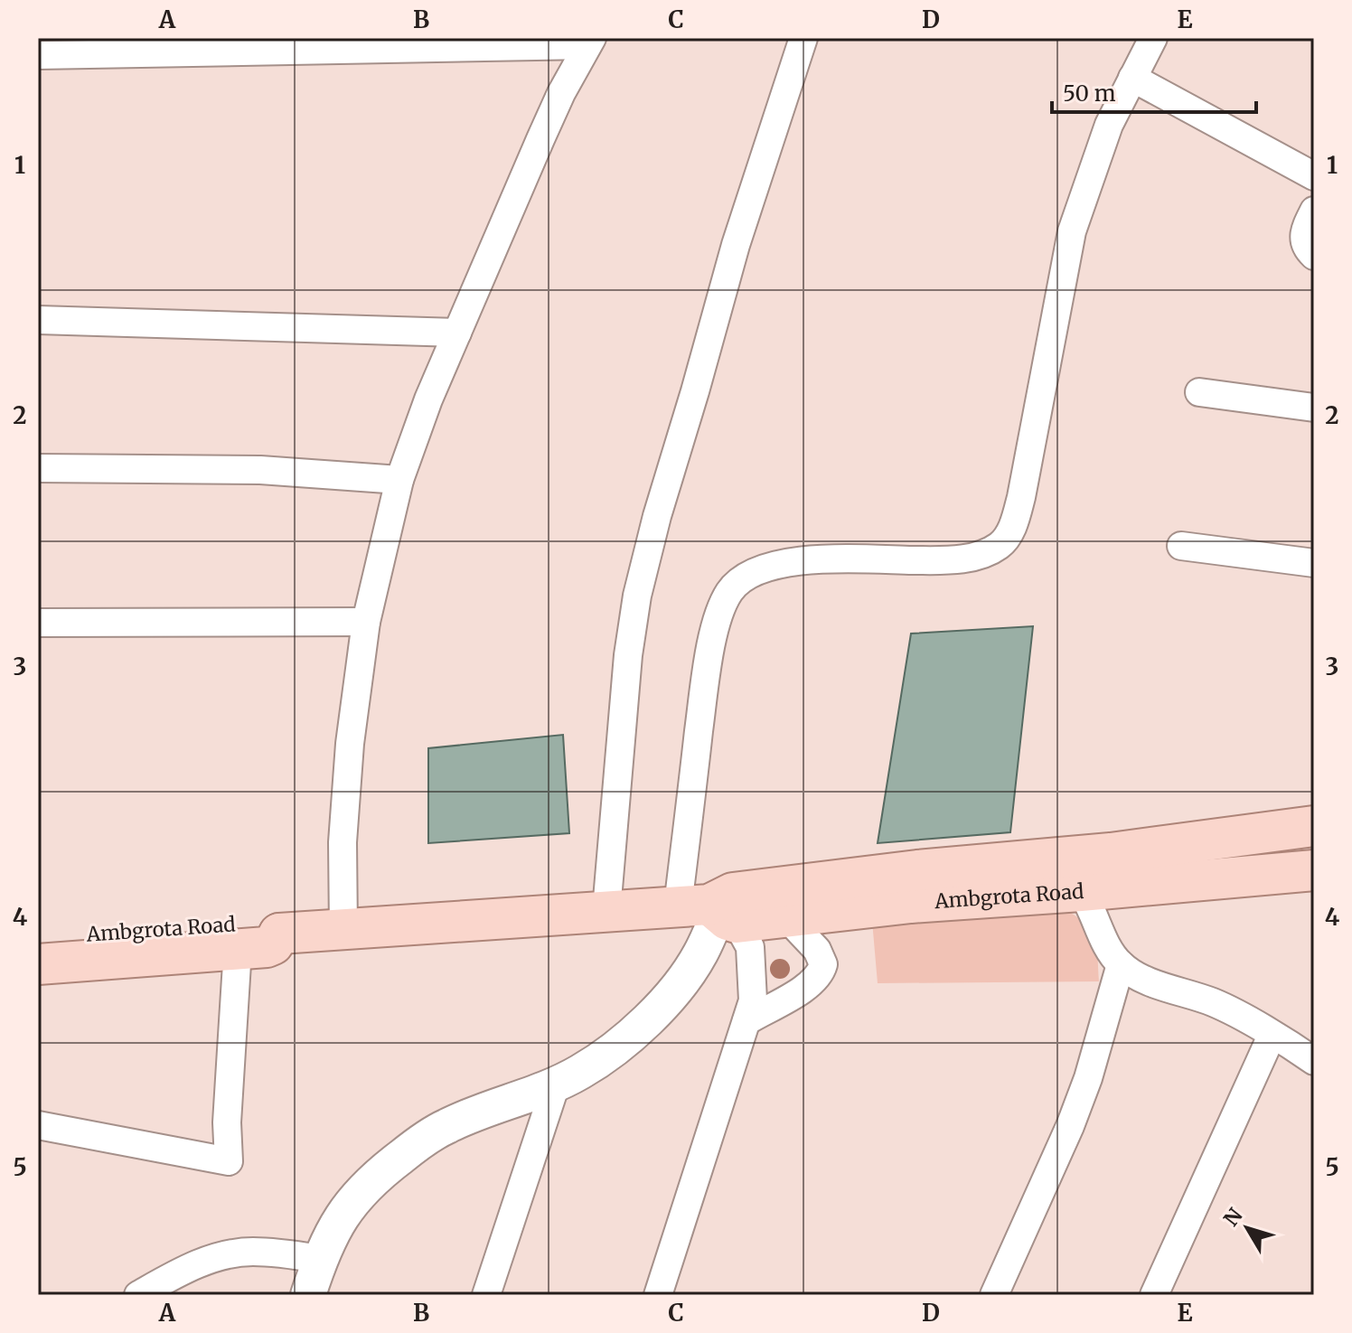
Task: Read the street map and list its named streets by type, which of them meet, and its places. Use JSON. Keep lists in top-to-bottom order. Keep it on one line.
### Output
{"streets":{"main road":["Ambgrota Road"]},"scale_bar":"50 m","north":"top left","grid":{"columns":["A","B","C","D","E"],"rows":["1","2","3","4","5"]}}
